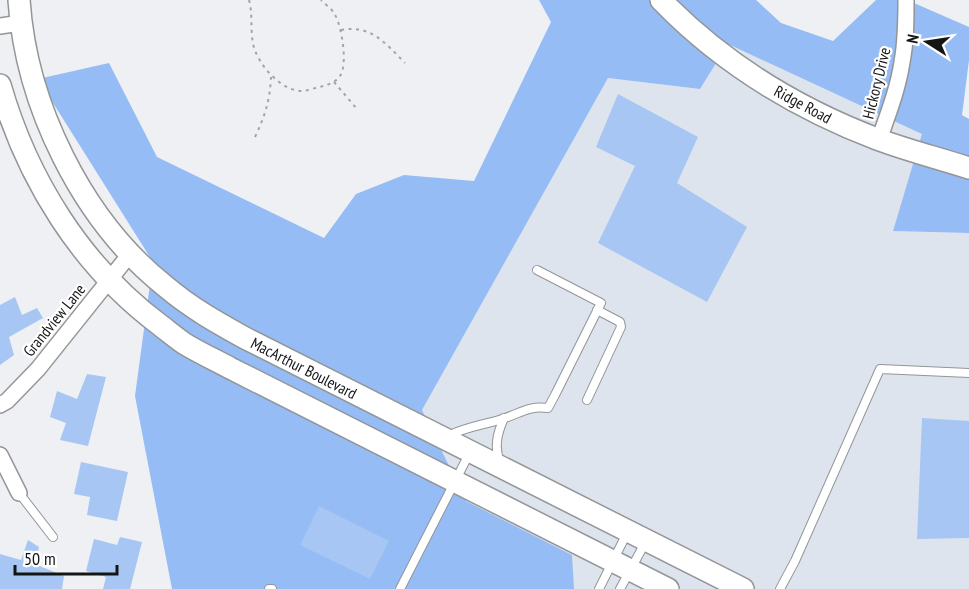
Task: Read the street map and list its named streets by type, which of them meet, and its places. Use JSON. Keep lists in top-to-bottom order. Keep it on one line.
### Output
{"streets":{"main road":["Ridge Road","MacArthur Boulevard"],"street":["Hickory Drive","Grandview Lane"]},"crossings":[["Hickory Drive","Ridge Road"],["Grandview Lane","MacArthur Boulevard"]],"scale_bar":"50 m","north":"left"}
